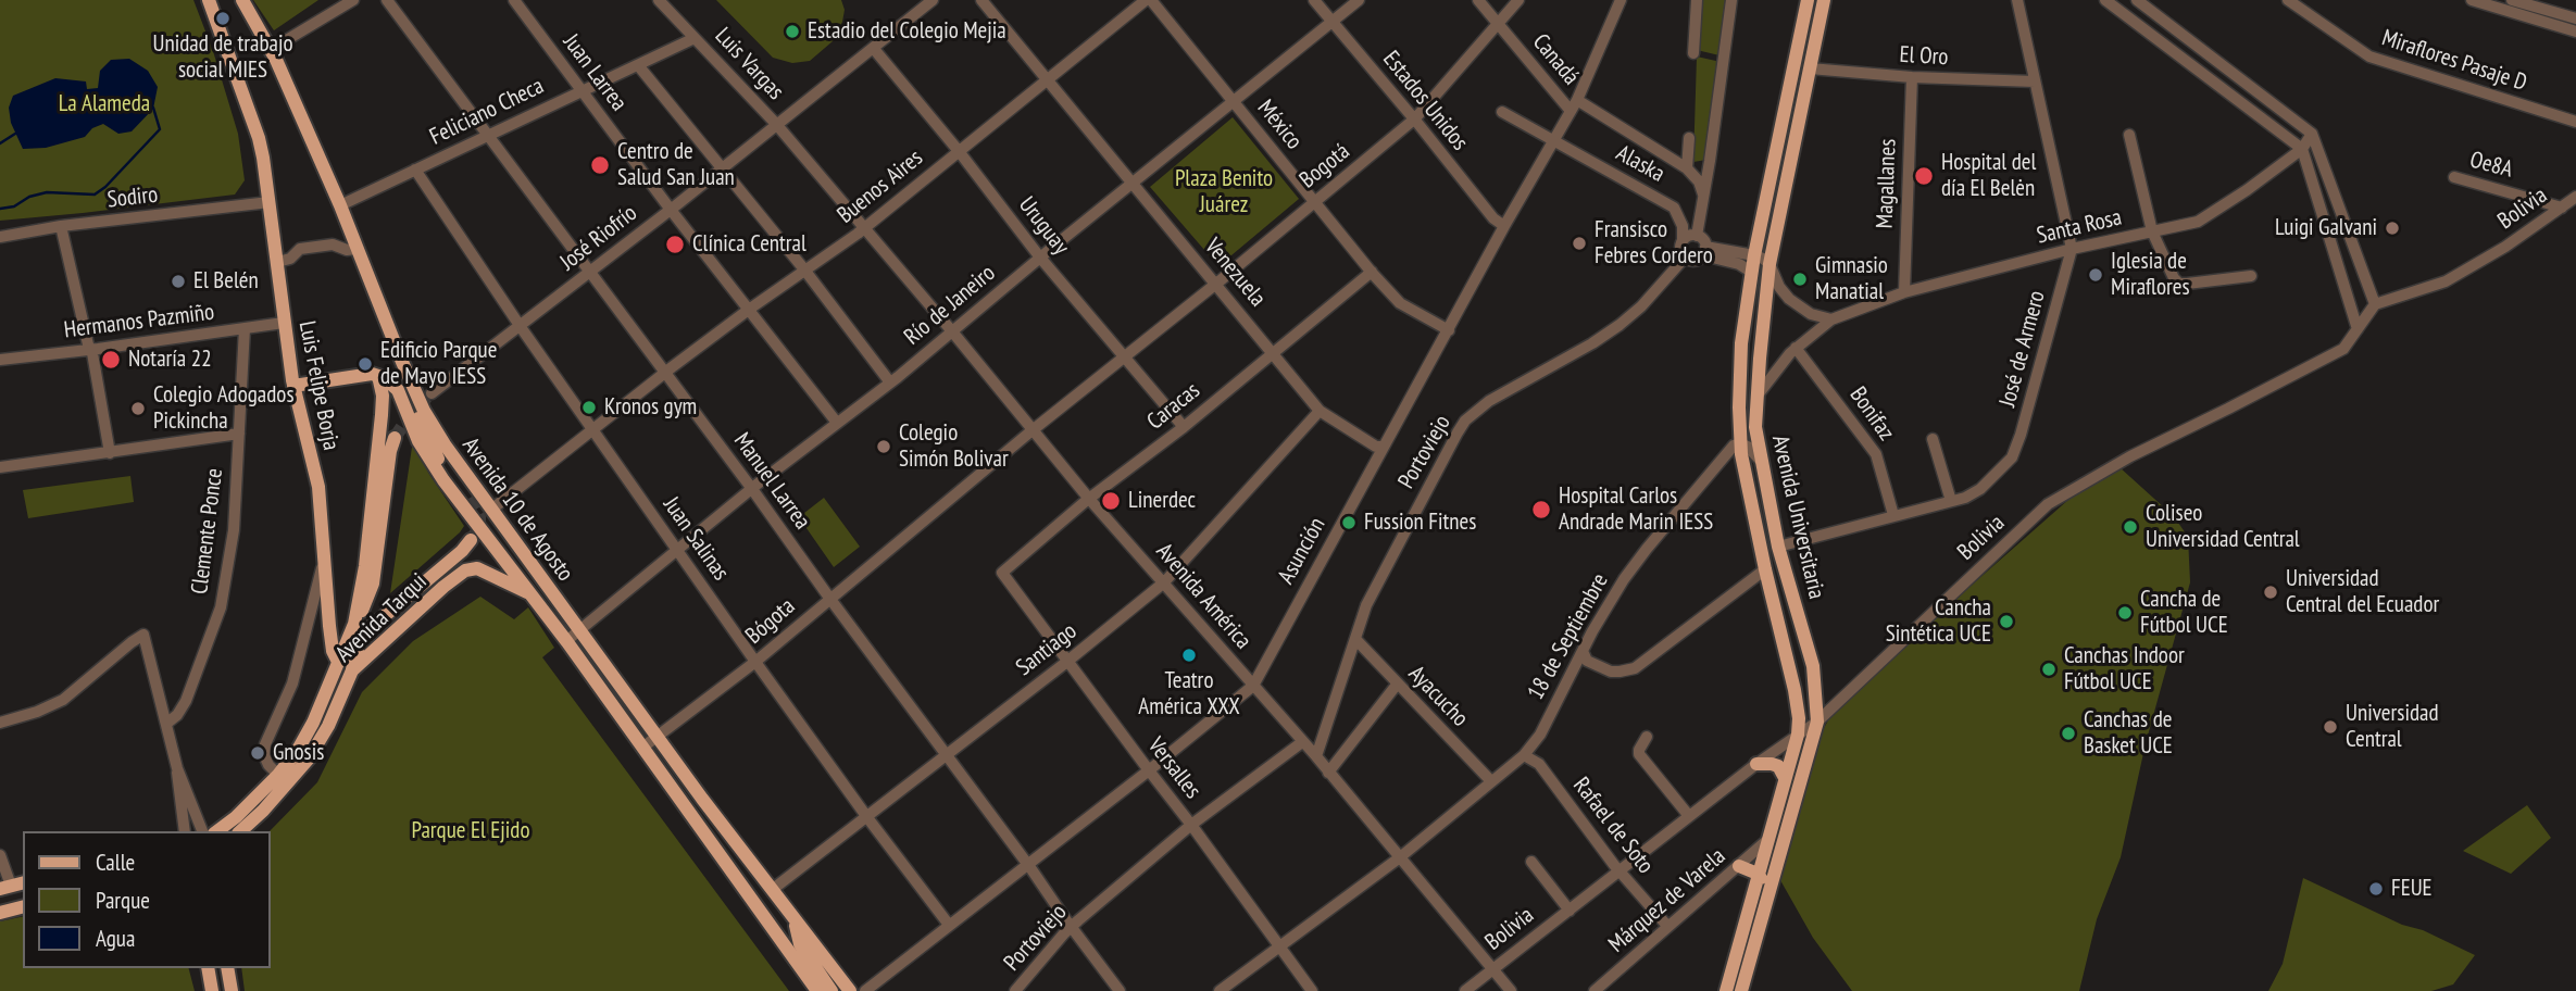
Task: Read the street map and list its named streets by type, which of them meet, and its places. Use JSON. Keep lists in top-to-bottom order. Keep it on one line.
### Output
{"streets":{"main road":["Luis Felipe Borja","Avenida 10 de Agosto","Avenida Universitaria","Avenida Tarqui"],"street":["El Oro","Canadá","Miraflores Pasaje D","Luis Vargas","Juan Larrea","Estados Unidos","Feliciano Checa","México","Alaska","Oe8A","Bogotá","Magallanes","Buenos Aires","Sodiro","Bolivia","Uruguay","Santa Rosa","José Riofrío","Venezuela","Río de Janeiro","Hermanos Pazmiño","José de Armero","Caracas","Bonifaz","Portoviejo","Manuel Larrea","Clemente Ponce","Juan Salinas","Asunción","Avenida América","Bógota","18 de Septiembre","Santiago","Ayacucho","Versalles","Rafael de Soto","Márquez de Varela"]},"crossings":[["El Oro","Magallanes"],["El Oro","José de Armero"],["El Oro","Avenida Universitaria"],["Canadá","Bogotá"],["Canadá","Asunción"],["Luis Vargas","Feliciano Checa"],["Luis Vargas","José Riofrío"],["Luis Vargas","Avenida América"],["Juan Larrea","Feliciano Checa"],["Juan Larrea","Buenos Aires"],["Juan Larrea","José Riofrío"],["Juan Larrea","Río de Janeiro"],["Estados Unidos","Bogotá"],["Estados Unidos","Río de Janeiro"],["Estados Unidos","Asunción"],["Feliciano Checa","Manuel Larrea"],["Feliciano Checa","Avenida 10 de Agosto"],["Feliciano Checa","Juan Salinas"],["México","Bogotá"],["México","Buenos Aires"],["México","Río de Janeiro"],["México","Caracas"],["México","Asunción"],["Alaska","Portoviejo"],["Alaska","Asunción"],["Oe8A","Bolivia"],["Bogotá","Uruguay"],["Bogotá","Venezuela"],["Bogotá","Avenida América"],["Bogotá","Bógota"],["Magallanes","Santa Rosa"],["Buenos Aires","Uruguay"],["Buenos Aires","Venezuela"],["Buenos Aires","Manuel Larrea"],["Buenos Aires","Avenida 10 de Agosto"],["Buenos Aires","Juan Salinas"],["Buenos Aires","Avenida América"],["Sodiro","Luis Felipe Borja"],["Bolivia","Avenida Universitaria"],["Bolivia","Avenida América"],["Bolivia","Rafael de Soto"],["Uruguay","José Riofrío"],["Uruguay","Río de Janeiro"],["Uruguay","Caracas"],["Santa Rosa","José de Armero"],["Santa Rosa","Bonifaz"],["Santa Rosa","Avenida Universitaria"],["José Riofrío","Manuel Larrea"],["José Riofrío","Juan Salinas"],["José Riofrío","Avenida América"],["Venezuela","Río de Janeiro"],["Venezuela","Caracas"],["Venezuela","Asunción"],["Venezuela","Santiago"],["Río de Janeiro","Manuel Larrea"],["Río de Janeiro","Avenida 10 de Agosto"],["Río de Janeiro","Juan Salinas"],["Río de Janeiro","Avenida América"],["Hermanos Pazmiño","Luis Felipe Borja"],["Hermanos Pazmiño","Clemente Ponce"],["José de Armero","Bonifaz"],["José de Armero","Avenida Universitaria"],["Luis Felipe Borja","Avenida Tarqui"],["Caracas","Avenida América"],["Caracas","Versalles"],["Portoviejo","Manuel Larrea"],["Portoviejo","Avenida América"],["Portoviejo","Ayacucho"],["Portoviejo","Versalles"],["Manuel Larrea","Asunción"],["Manuel Larrea","Bógota"],["Manuel Larrea","Santiago"],["Avenida 10 de Agosto","Avenida Tarqui"],["Avenida 10 de Agosto","Bógota"],["Avenida 10 de Agosto","Santiago"],["Avenida Universitaria","18 de Septiembre"],["Avenida Universitaria","Márquez de Varela"],["Juan Salinas","Asunción"],["Juan Salinas","Bógota"],["Juan Salinas","Santiago"],["Asunción","Avenida América"],["Asunción","Versalles"],["Avenida América","Bógota"],["Avenida América","18 de Septiembre"],["Avenida América","Santiago"],["18 de Septiembre","Ayacucho"],["18 de Septiembre","Versalles"],["18 de Septiembre","Rafael de Soto"],["Santiago","Versalles"],["Rafael de Soto","Márquez de Varela"]],"parks":["La Alameda","Plaza Benito Juárez","Parque El Ejido"],"places":["Unidad de trabajo social MIES","Estadio del Colegio Mejia","Centro de Salud San Juan","Hospital del día El Belėn","Luigi Galvani","Fransisco Febres Cordero","Clínica Central","Iglesia de Miraflores","Gimnasio Manatial","El Belén","Notaría 22","Edificio Parque de Mayo IESS","Kronos gym","Colegio Adogados Pickincha","Colegio Simón Bolivar","Linerdec","Hospital Carlos Andrade Marin IESS","Fussion Fitnes","Coliseo Universidad Central","Universidad Central del Ecuador","Cancha de Fútbol UCE","Cancha Sintética UCE","Teatro América XXX","Canchas Indoor Fútbol UCE","Universidad Central","Canchas de Basket UCE","Gnosis","FEUE"],"legend":["Calle","Parque","Agua"]}
